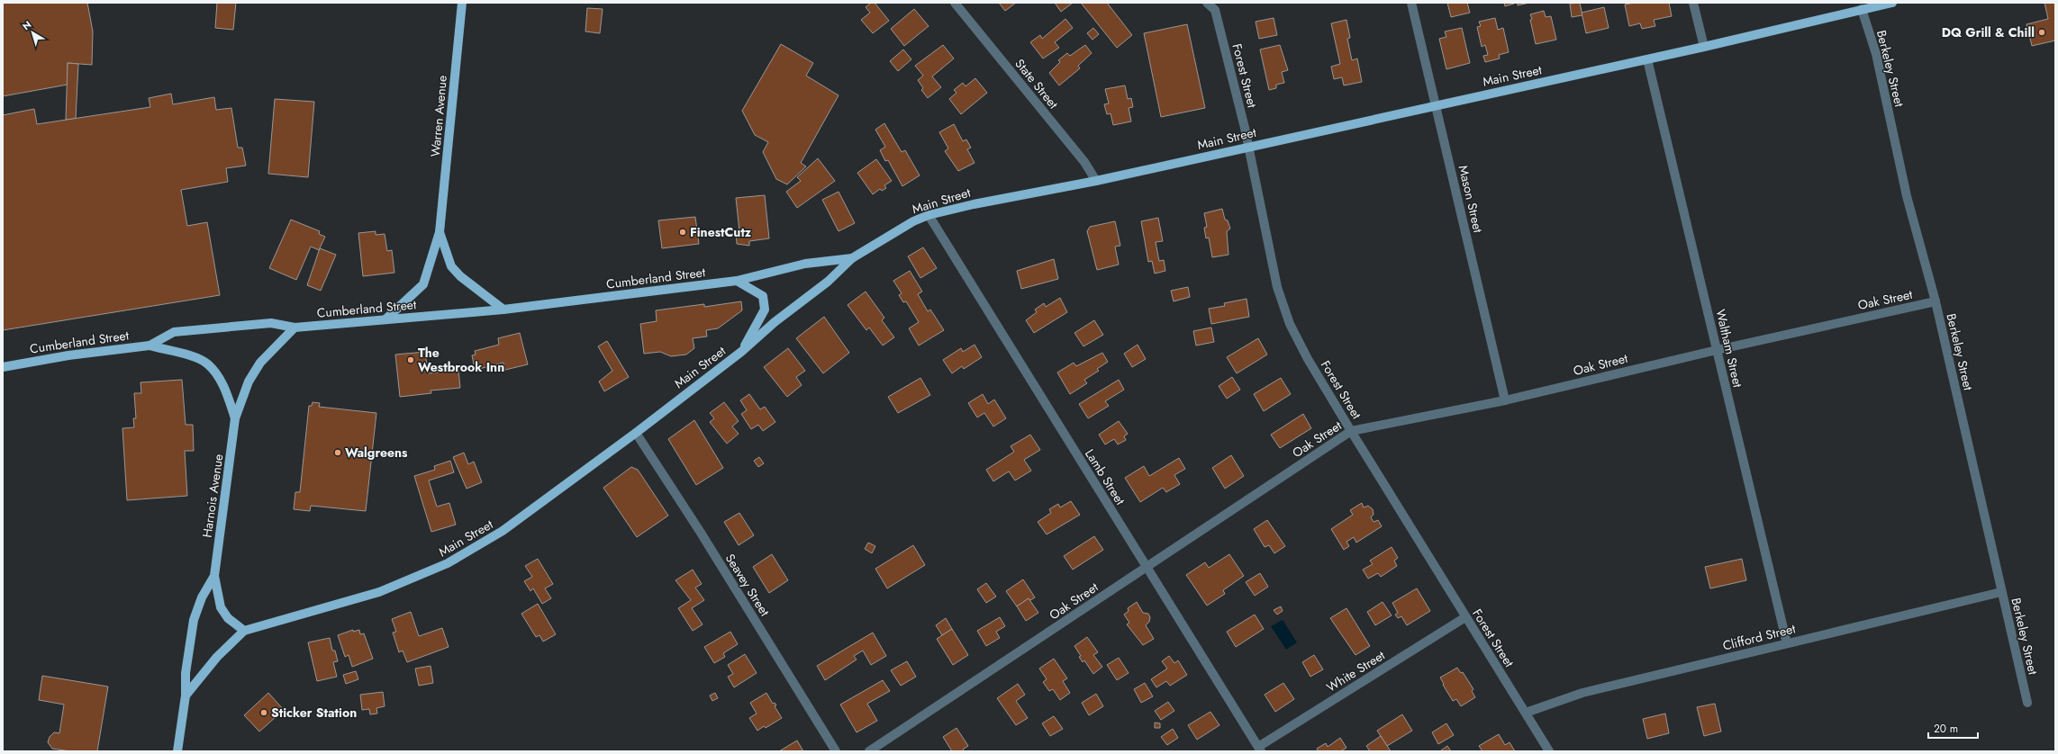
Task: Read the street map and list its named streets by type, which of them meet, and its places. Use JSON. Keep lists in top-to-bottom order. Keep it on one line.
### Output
{"streets":{"main road":["Main Street","Warren Avenue","Cumberland Street","Harnois Avenue"],"street":["Berkeley Street","Forest Street","State Street","Mason Street","Oak Street","Waltham Street","Lamb Street","Seavey Street","Clifford Street","White Street"]},"crossings":[["Berkeley Street","Main Street"],["Berkeley Street","Oak Street"],["Berkeley Street","Clifford Street"],["Forest Street","Main Street"],["Forest Street","Oak Street"],["Forest Street","Clifford Street"],["Forest Street","White Street"],["Main Street","State Street"],["Main Street","Mason Street"],["Main Street","Cumberland Street"],["Main Street","Waltham Street"],["Main Street","Lamb Street"],["Main Street","Harnois Avenue"],["Main Street","Seavey Street"],["Warren Avenue","Cumberland Street"],["Mason Street","Oak Street"],["Cumberland Street","Harnois Avenue"],["Oak Street","Waltham Street"],["Oak Street","Lamb Street"],["Waltham Street","Clifford Street"],["Lamb Street","White Street"]],"places":["DQ Grill & Chill","FinestCutz","The Westbrook Inn","Walgreens","Sticker Station"],"scale_bar":"20 m","north":"top left"}
